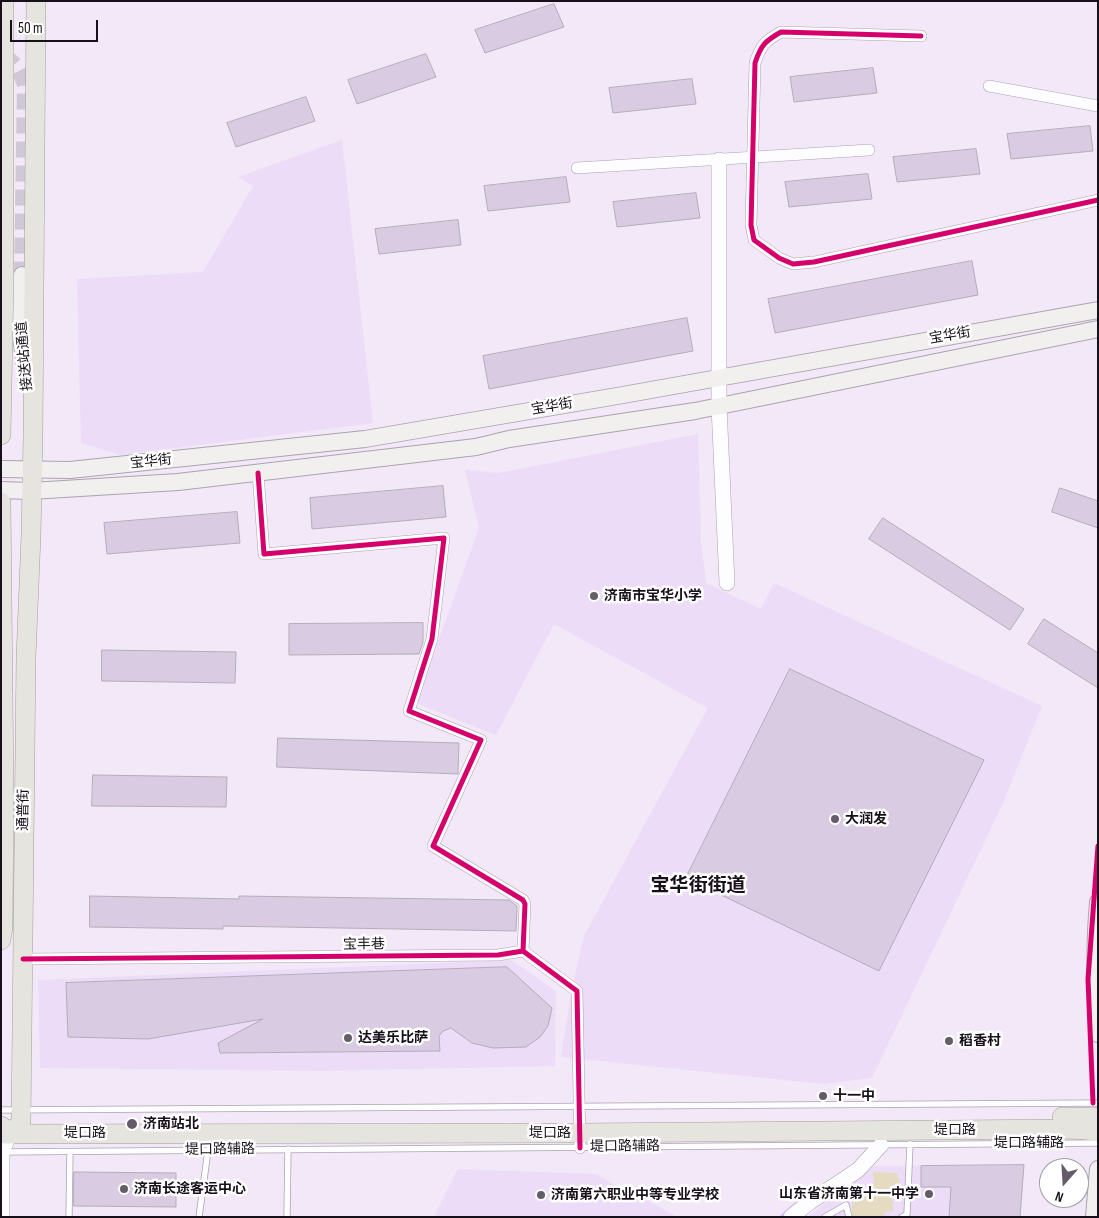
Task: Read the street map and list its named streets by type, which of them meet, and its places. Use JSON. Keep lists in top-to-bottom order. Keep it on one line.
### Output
{"streets":{"main road":["宝华街","接送站通道","通普街","堤口路"],"street":["宝丰巷"],"lane":["堤口路辅路"]},"crossings":[["宝华街","通普街"],["接送站通道","通普街"],["通普街","宝丰巷"],["通普街","堤口路"],["通普街","堤口路辅路"],["堤口路","堤口路辅路"]],"districts":["宝华街街道"],"places":["济南市宝华小学","大润发","达美乐比萨","稻香村","十一中","济南站北","济南长途客运中心","山东省济南第十一中学","济南第六职业中等专业学校"],"scale_bar":"50 m","north":"bottom"}
